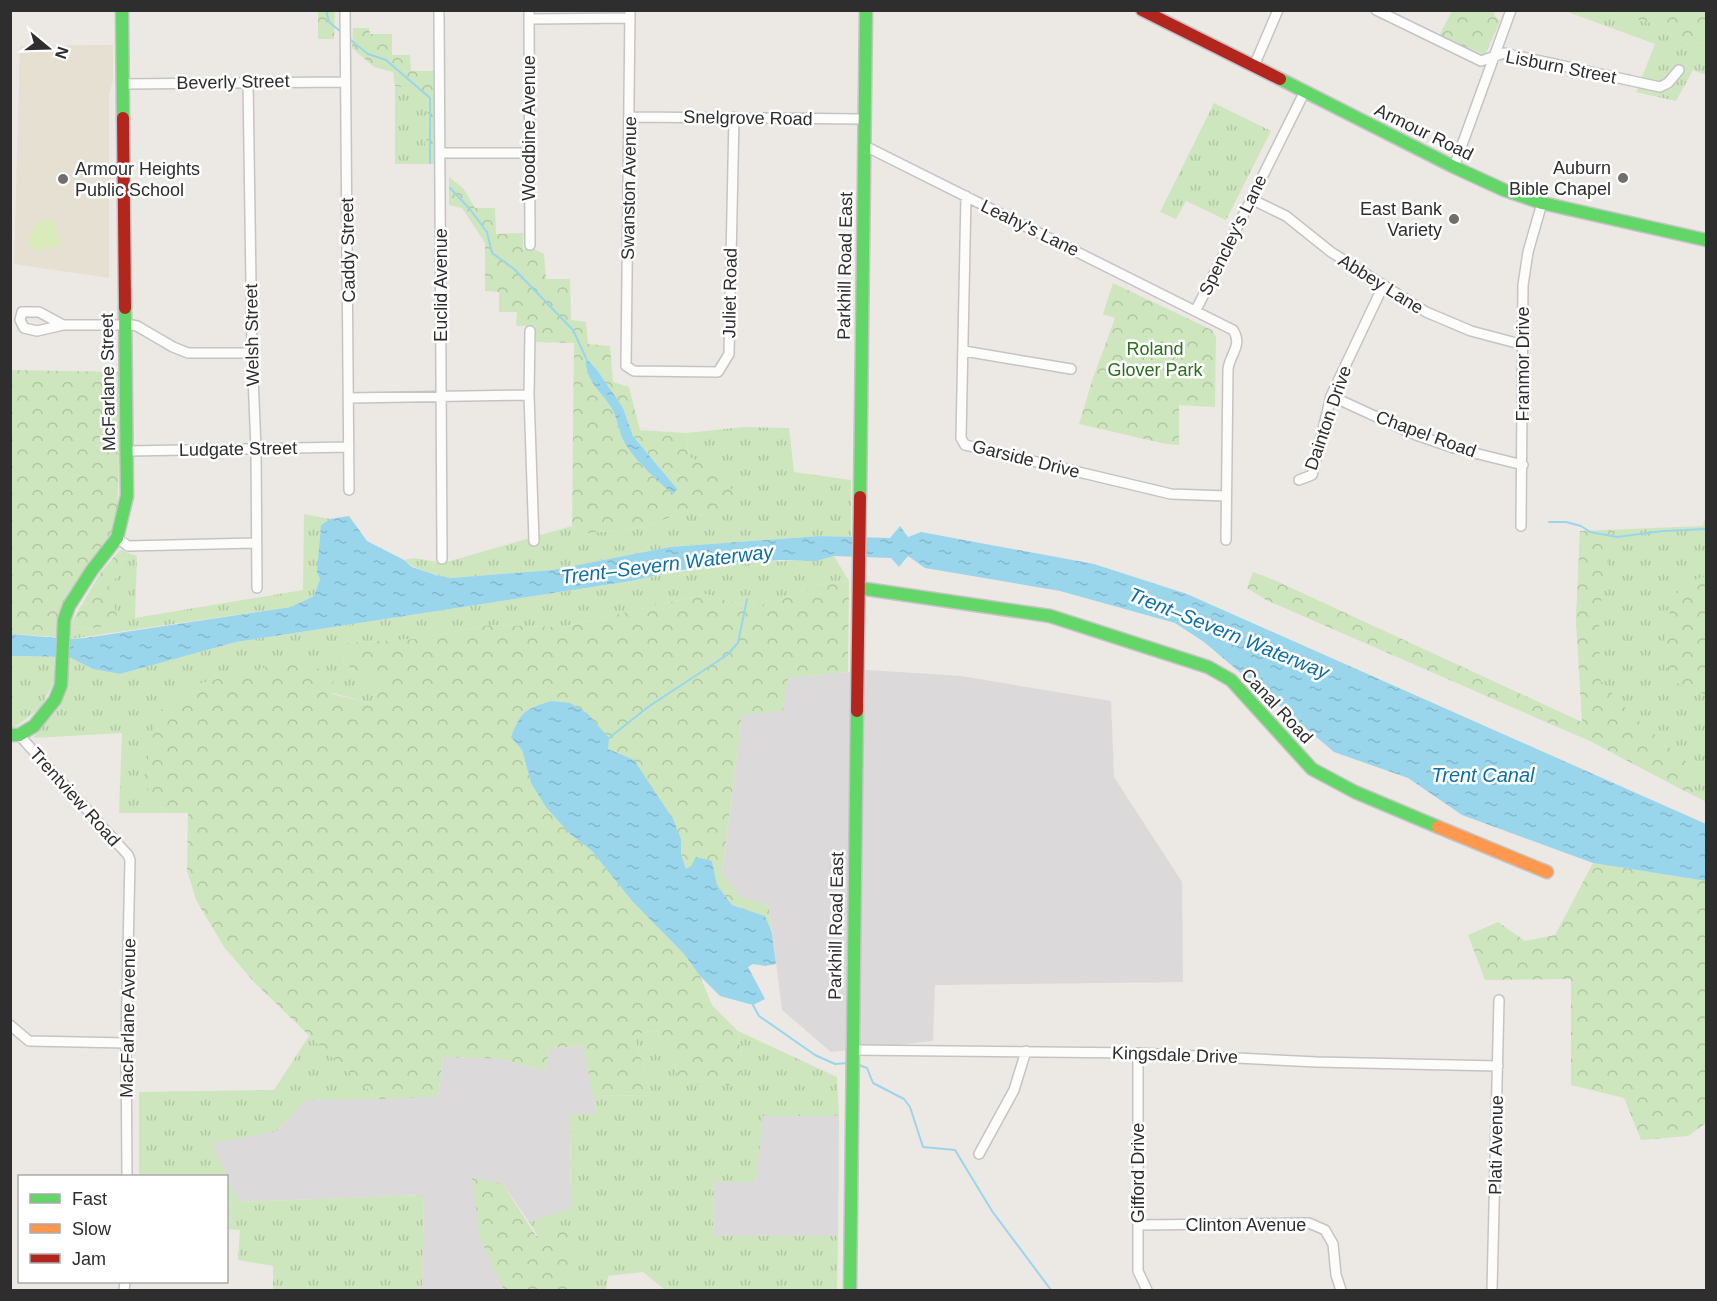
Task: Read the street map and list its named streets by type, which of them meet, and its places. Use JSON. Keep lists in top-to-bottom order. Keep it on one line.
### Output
{"streets":{"main road":["Armour Road","Parkhill Road East","McFarlane Street","Canal Road"],"street":["Lisburn Street","Beverly Street","Snelgrove Road","Woodbine Avenue","Swanston Avenue","Leahy's Lane","Spencley's Lane","Caddy Street","Abbey Lane","Euclid Avenue","Juliet Road","Welsh Street","Franmor Drive","Dainton Drive","Chapel Road","Ludgate Street","Garside Drive","Trentview Road","MacFarlane Avenue","Kingsdale Drive","Plati Avenue","Gifford Drive","Clinton Avenue"]},"crossings":[["Beverly Street","Caddy Street"],["Beverly Street","Welsh Street"],["Beverly Street","McFarlane Street"],["Snelgrove Road","Swanston Avenue"],["Snelgrove Road","Parkhill Road East"],["Snelgrove Road","Juliet Road"],["Armour Road","Spencley's Lane"],["Armour Road","Franmor Drive"],["Swanston Avenue","Juliet Road"],["Leahy's Lane","Spencley's Lane"],["Leahy's Lane","Parkhill Road East"],["Leahy's Lane","Garside Drive"],["Spencley's Lane","Abbey Lane"],["Spencley's Lane","Garside Drive"],["Caddy Street","Ludgate Street"],["Parkhill Road East","Canal Road"],["Parkhill Road East","Kingsdale Drive"],["Abbey Lane","Franmor Drive"],["Abbey Lane","Dainton Drive"],["Welsh Street","Ludgate Street"],["Franmor Drive","Chapel Road"],["McFarlane Street","Ludgate Street"],["McFarlane Street","Trentview Road"],["Dainton Drive","Chapel Road"],["Trentview Road","MacFarlane Avenue"],["Kingsdale Drive","Plati Avenue"],["Kingsdale Drive","Gifford Drive"],["Gifford Drive","Clinton Avenue"]],"water":["Trent–Severn Waterway","Trent Canal"],"parks":["Roland Glover Park"],"places":["Auburn Bible Chapel","Armour Heights Public School","East Bank Variety"],"legend":["Fast","Slow","Jam"],"north":"right"}
